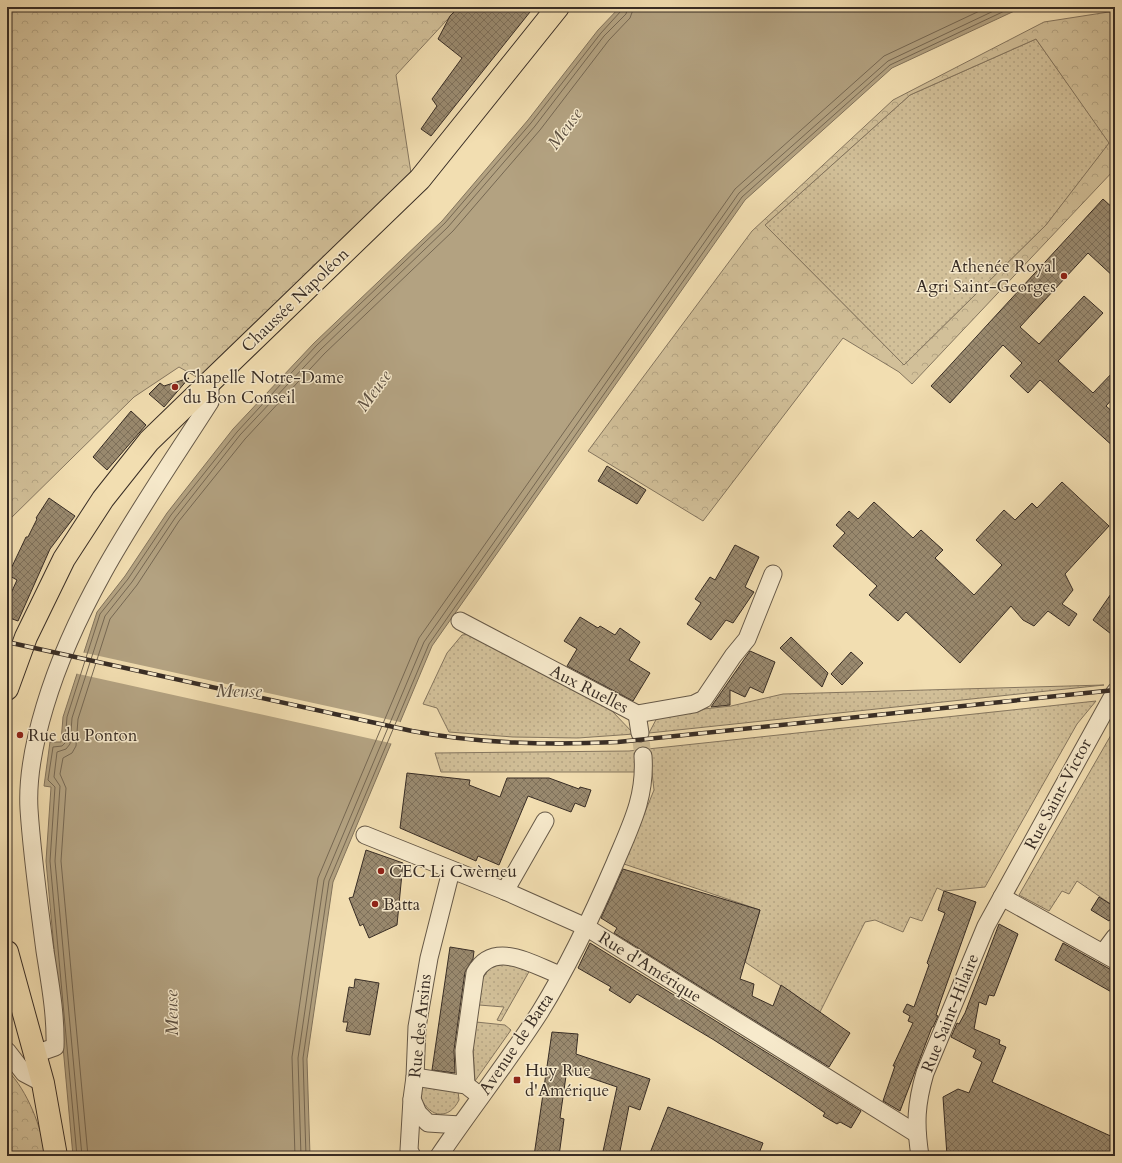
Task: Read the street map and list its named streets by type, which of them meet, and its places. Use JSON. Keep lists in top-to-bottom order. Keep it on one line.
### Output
{"streets":{"main road":["Chaussée Napoléon"],"street":["Aux Ruelles","Rue Saint-Victor","Rue d'Amérique","Rue Saint-Hilaire","Rue des Arsins","Avenue de Batta"]},"crossings":[["Rue Saint-Victor","Rue Saint-Hilaire"],["Rue d'Amérique","Rue Saint-Hilaire"],["Rue d'Amérique","Rue des Arsins"],["Rue d'Amérique","Avenue de Batta"],["Rue des Arsins","Avenue de Batta"]],"water":["Meuse"],"places":{"other":["Athenée Royal Agri Saint-Georges","Chapelle Notre-Dame du Bon Conseil","Rue du Ponton","CEC Li Cwèrneu","Batta"],"transit":["Huy Rue d'Amérique"]}}
